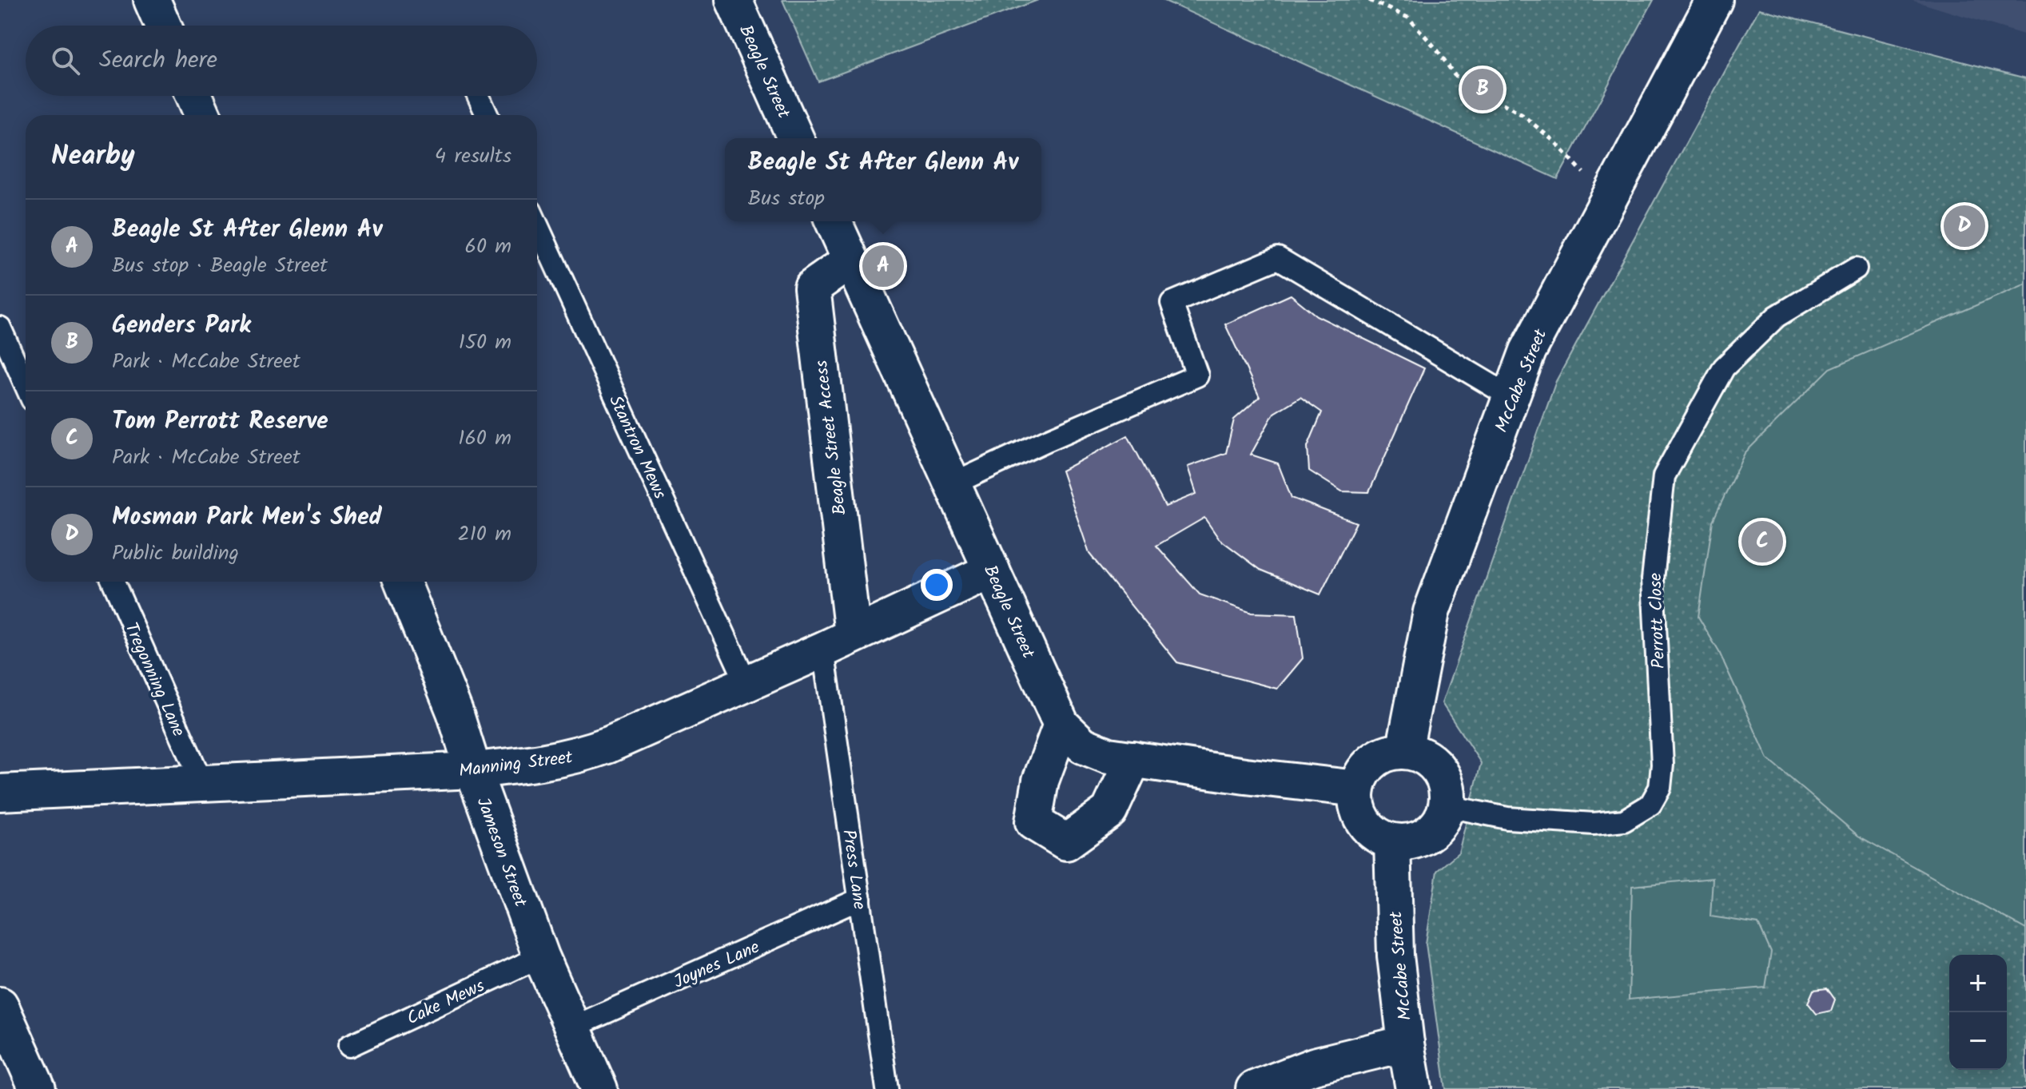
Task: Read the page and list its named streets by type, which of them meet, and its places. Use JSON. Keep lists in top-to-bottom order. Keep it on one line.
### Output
{"streets":{"street":["Beagle Street","McCabe Street","Beagle Street Access","Manning Street","Jameson Street"],"lane":["Stantron Mews","Perrott Close","Tregonning Lane","Press Lane","Joynes Lane","Cake Mews"]},"crossings":[["Beagle Street","McCabe Street"],["Beagle Street","Beagle Street Access"],["Beagle Street","Perrott Close"],["Beagle Street","Manning Street"],["McCabe Street","Perrott Close"],["Beagle Street Access","Manning Street"],["Beagle Street Access","Press Lane"],["Stantron Mews","Manning Street"],["Tregonning Lane","Manning Street"],["Manning Street","Jameson Street"],["Manning Street","Press Lane"],["Jameson Street","Joynes Lane"],["Jameson Street","Cake Mews"],["Press Lane","Joynes Lane"]],"page":{"search":"Search here","pins":["B","D","A","C"],"heading":["Nearby","4 results"],"popup":["Beagle St After Glenn Av","Bus stop"],"list":[{"mark":"A","name":"Beagle St After Glenn Av","note":"Bus stop · Beagle Street","value":"60 m"},{"mark":"B","name":"Genders Park","note":"Park · McCabe Street","value":"150 m"},{"mark":"C","name":"Tom Perrott Reserve","note":"Park · McCabe Street","value":"160 m"},{"mark":"D","name":"Mosman Park Men's Shed","note":"Public building","value":"210 m"}],"map_buttons":["+","−"]}}
